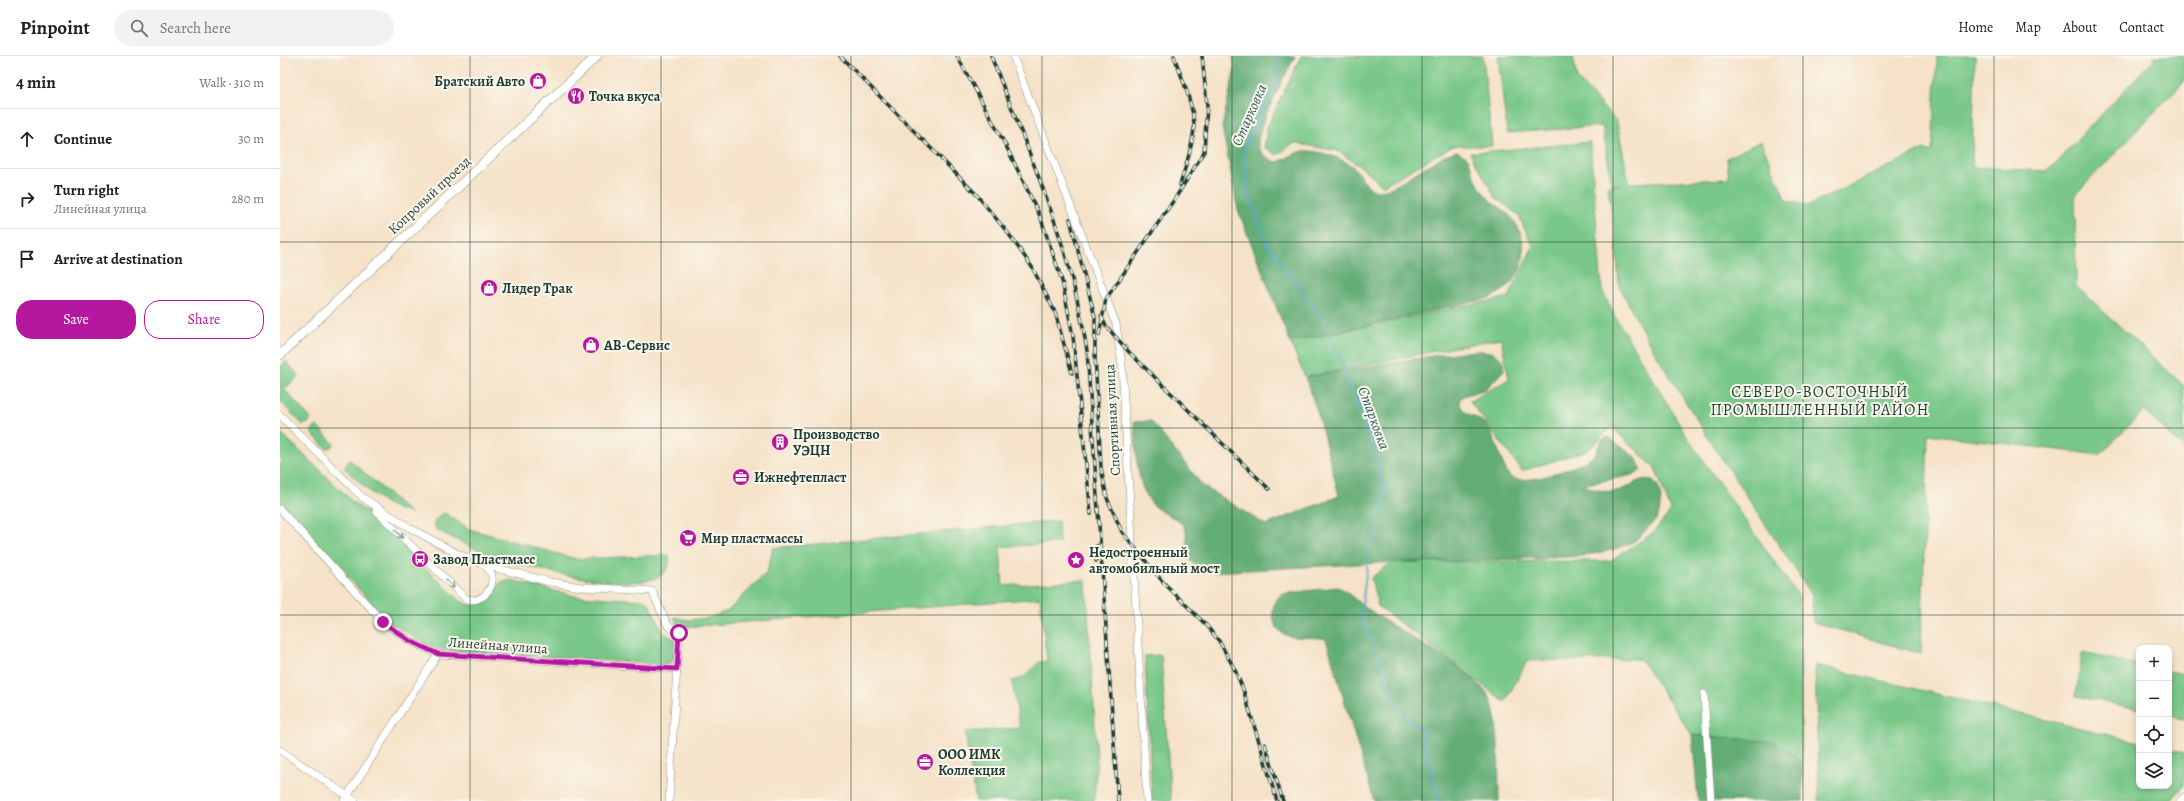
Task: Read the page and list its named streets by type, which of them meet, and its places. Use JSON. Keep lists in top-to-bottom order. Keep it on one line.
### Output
{"streets":{"main road":["Копровый проезд"],"street":["Спортивная улица","Линейная улица"]},"districts":["СЕВЕРО-ВОСТОЧНЫЙ ПРОМЫШЛЕННЫЙ РАЙОН"],"water":["Старковка"],"places":{"shop":["Братский Авто","Лидер Трак","АВ-Сервис"],"restaurant":["Точка вкуса"],"building":["Производство УЭЦН"],"office":["Ижнефтепласт","ООО ИМК Коллекция"],"supermarket":["Мир пластмассы"],"bus stop":["Завод Пластмасс"],"place":["Недостроенный автомобильный мост"]},"page":{"header":"Pinpoint","search":"Search here","nav":["Home","Map","About","Contact"],"heading":["4 min","Walk · 310 m"],"list":[["Continue","30 m"],["Turn right","Линейная улица","280 m"],"Arrive at destination"],"buttons":["Save","Share"],"map_buttons":["+","−"]}}
